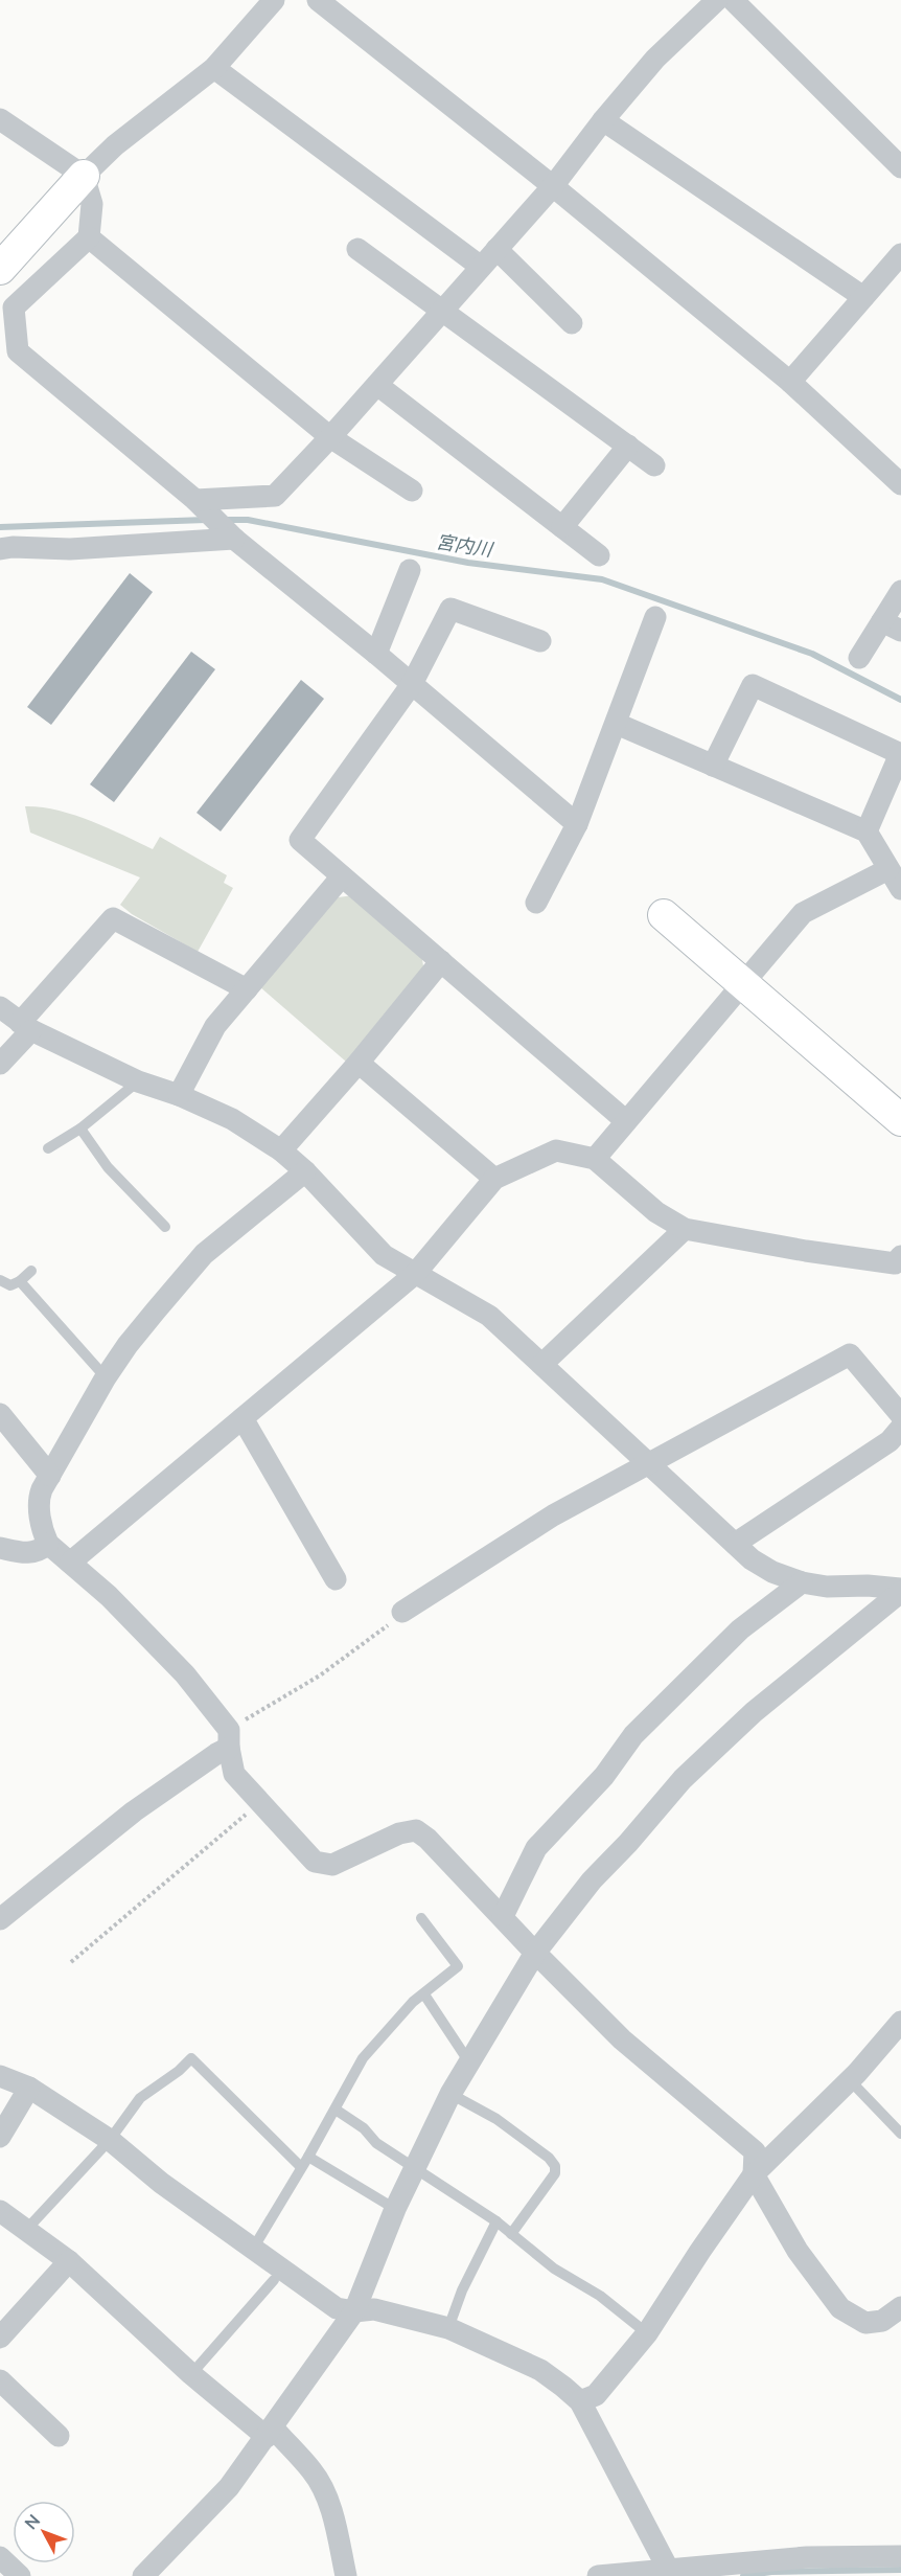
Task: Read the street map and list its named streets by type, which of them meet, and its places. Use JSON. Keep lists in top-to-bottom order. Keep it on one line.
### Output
{"water":["宮内川"],"north":"top left"}
